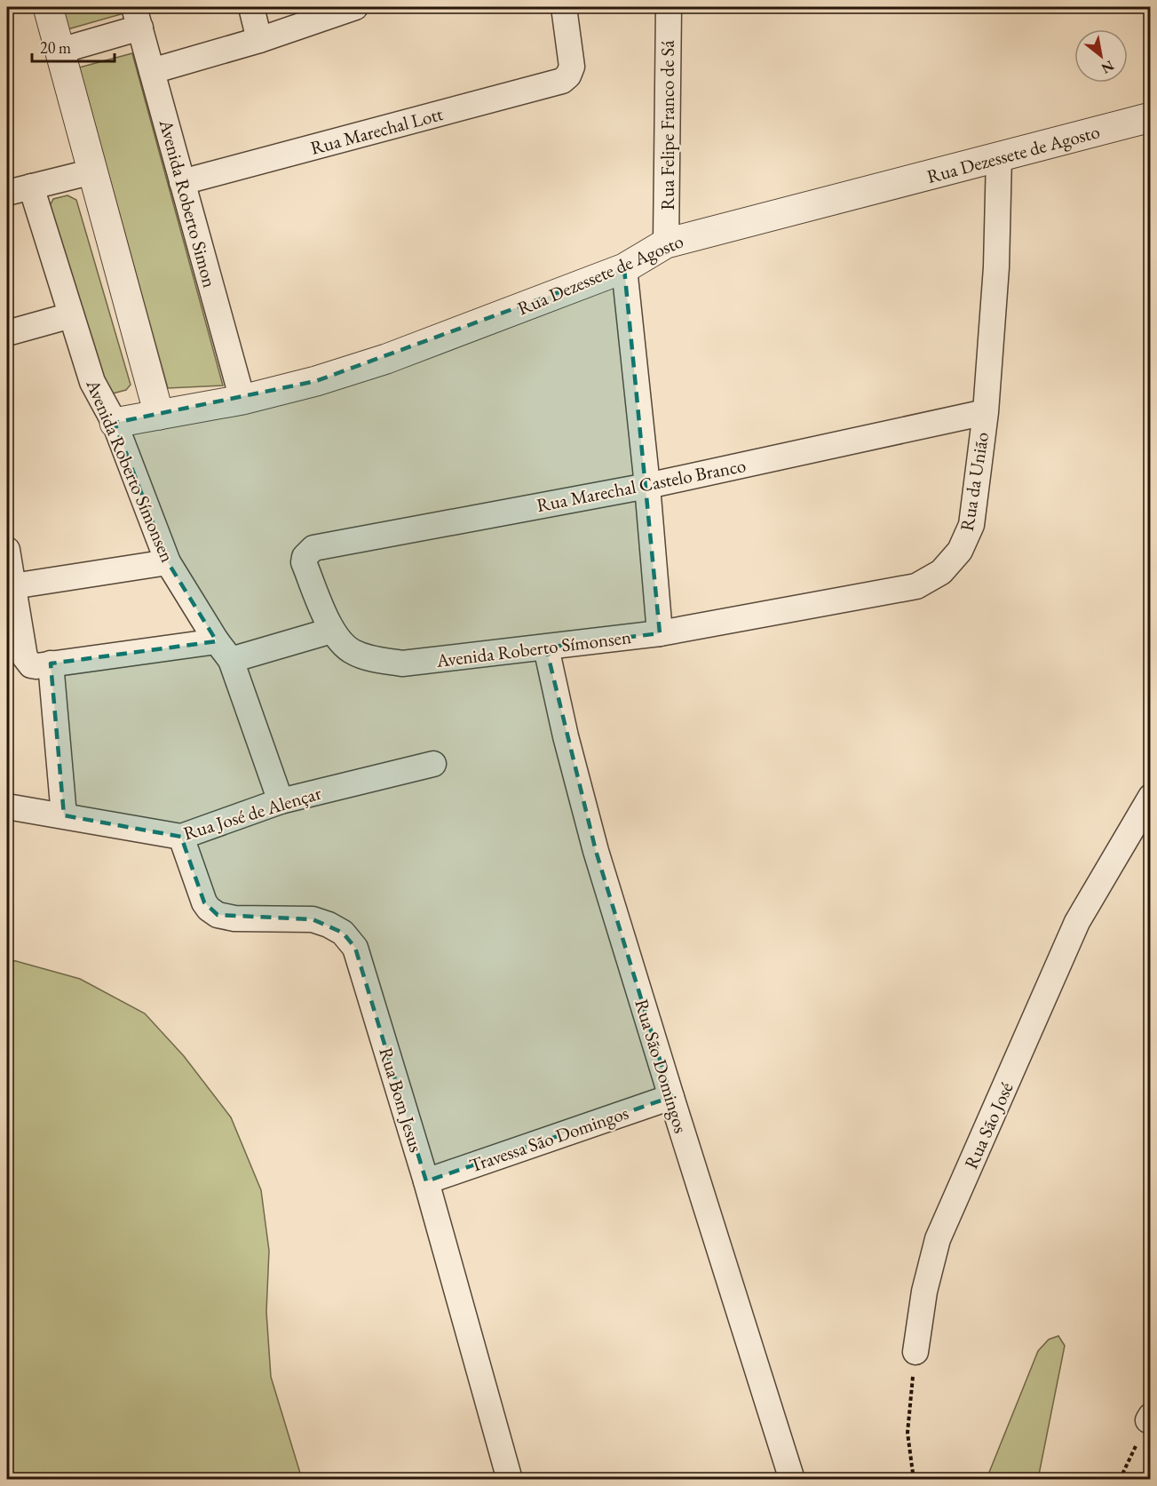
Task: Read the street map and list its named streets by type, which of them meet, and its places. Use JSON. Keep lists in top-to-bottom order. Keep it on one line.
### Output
{"streets":{"street":["Rua Felipe Franco de Sá","Rua Marechal Lott","Rua Dezessete de Agosto","Avenida Roberto Simon","Avenida Roberto Símonsen","Rua da União","Rua Marechal Castelo Branco","Rua José de Alençar","Rua São Domingos","Rua Bom Jesus","Rua São José","Travessa São Domingos"]},"crossings":[["Rua Felipe Franco de Sá","Rua Dezessete de Agosto"],["Rua Marechal Lott","Avenida Roberto Simon"],["Rua Dezessete de Agosto","Avenida Roberto Simon"],["Rua Dezessete de Agosto","Avenida Roberto Símonsen"],["Rua Dezessete de Agosto","Rua da União"],["Avenida Roberto Símonsen","Rua da União"],["Avenida Roberto Símonsen","Rua Marechal Castelo Branco"],["Avenida Roberto Símonsen","Rua José de Alençar"],["Avenida Roberto Símonsen","Rua São Domingos"],["Rua da União","Rua Marechal Castelo Branco"],["Rua José de Alençar","Rua Bom Jesus"],["Rua São Domingos","Travessa São Domingos"],["Rua Bom Jesus","Travessa São Domingos"]],"scale_bar":"20 m","north":"bottom right"}
